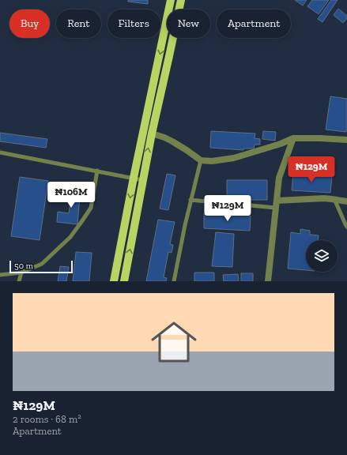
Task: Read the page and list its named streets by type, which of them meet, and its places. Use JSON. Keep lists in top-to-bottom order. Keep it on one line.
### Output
{"scale_bar":"50 m","page":{"chip":["Buy","Rent","Filters","New","Apartment"],"price":["₦129M","₦106M","₦129M"],"scale":"50 m","list":[{"name":"₦129M","note":"2 rooms · 68 m² · Apartment"}]}}
